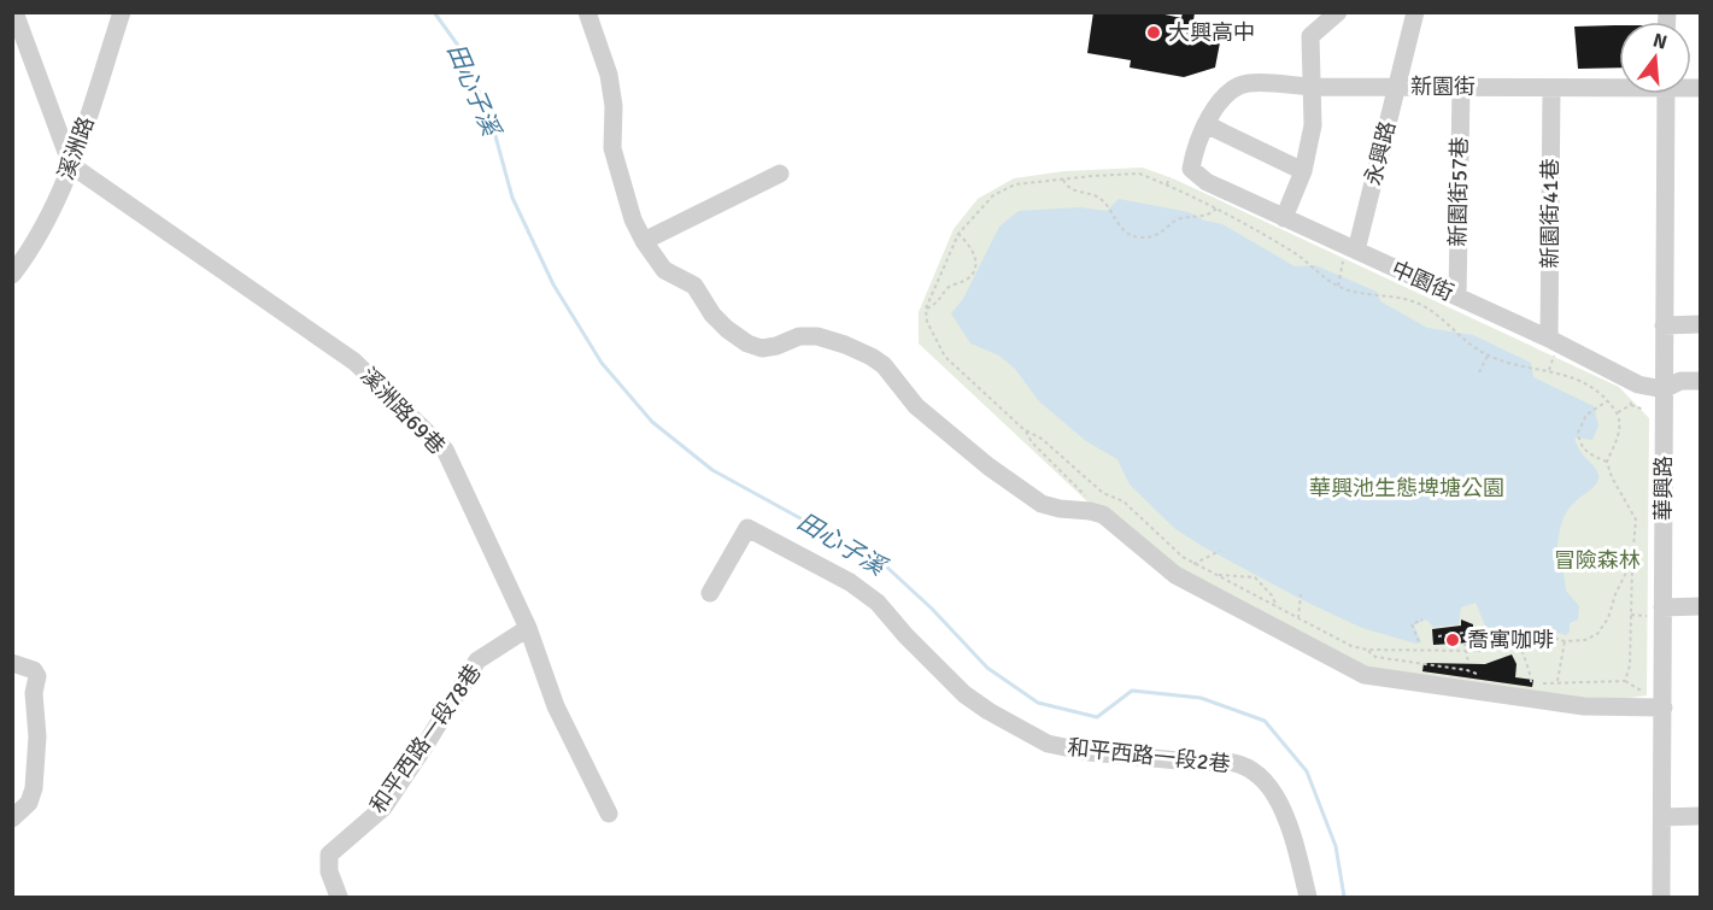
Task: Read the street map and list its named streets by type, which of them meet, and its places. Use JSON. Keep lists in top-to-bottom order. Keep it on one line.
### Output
{"streets":{"street":["新園街","溪洲路","永興路","新園街57巷","新園街41巷","中園街","溪洲路69巷","華興路","和平西路一段78巷","和平西路一段2巷"]},"crossings":[["新園街","永興路"],["新園街","新園街57巷"],["新園街","新園街41巷"],["新園街","中園街"],["溪洲路","溪洲路69巷"],["永興路","中園街"],["新園街57巷","中園街"],["新園街41巷","中園街"],["中園街","華興路"],["溪洲路69巷","和平西路一段78巷"]],"water":["田心子溪"],"parks":["華興池生態埤塘公園","冒險森林"],"places":["大興高中","喬寓咖啡"],"north":"top"}
